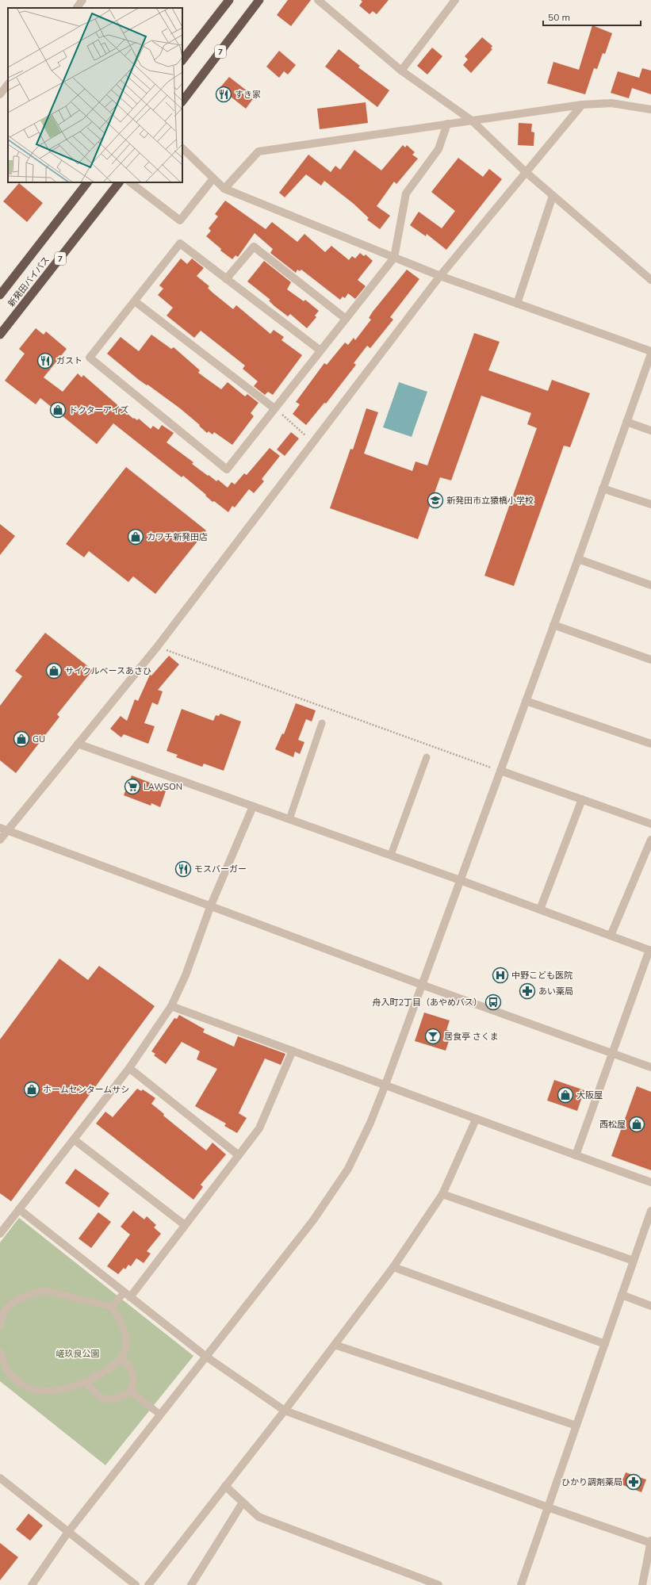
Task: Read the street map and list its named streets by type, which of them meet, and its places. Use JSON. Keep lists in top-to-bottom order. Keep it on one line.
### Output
{"streets":{"highway":["7","新発田バイパス"]},"parks":["嵯玖良公園"],"places":{"restaurant":["すき家","ガスト","モスバーガー"],"shop":["ドクターアイズ","カワチ新発田店","サイクルベースあさひ","GU","ホームセンタームサシ","大阪屋","西松屋"],"school or university":["新発田市立猿橋小学校"],"supermarket":["LAWSON"],"hospital":["中野こども医院"],"pharmacy":["あい薬局","ひかり調剤薬局"],"bus stop":["舟入町2丁目（あやめバス）"],"bar":["居食亭 さくま"]},"scale_bar":"50 m"}
